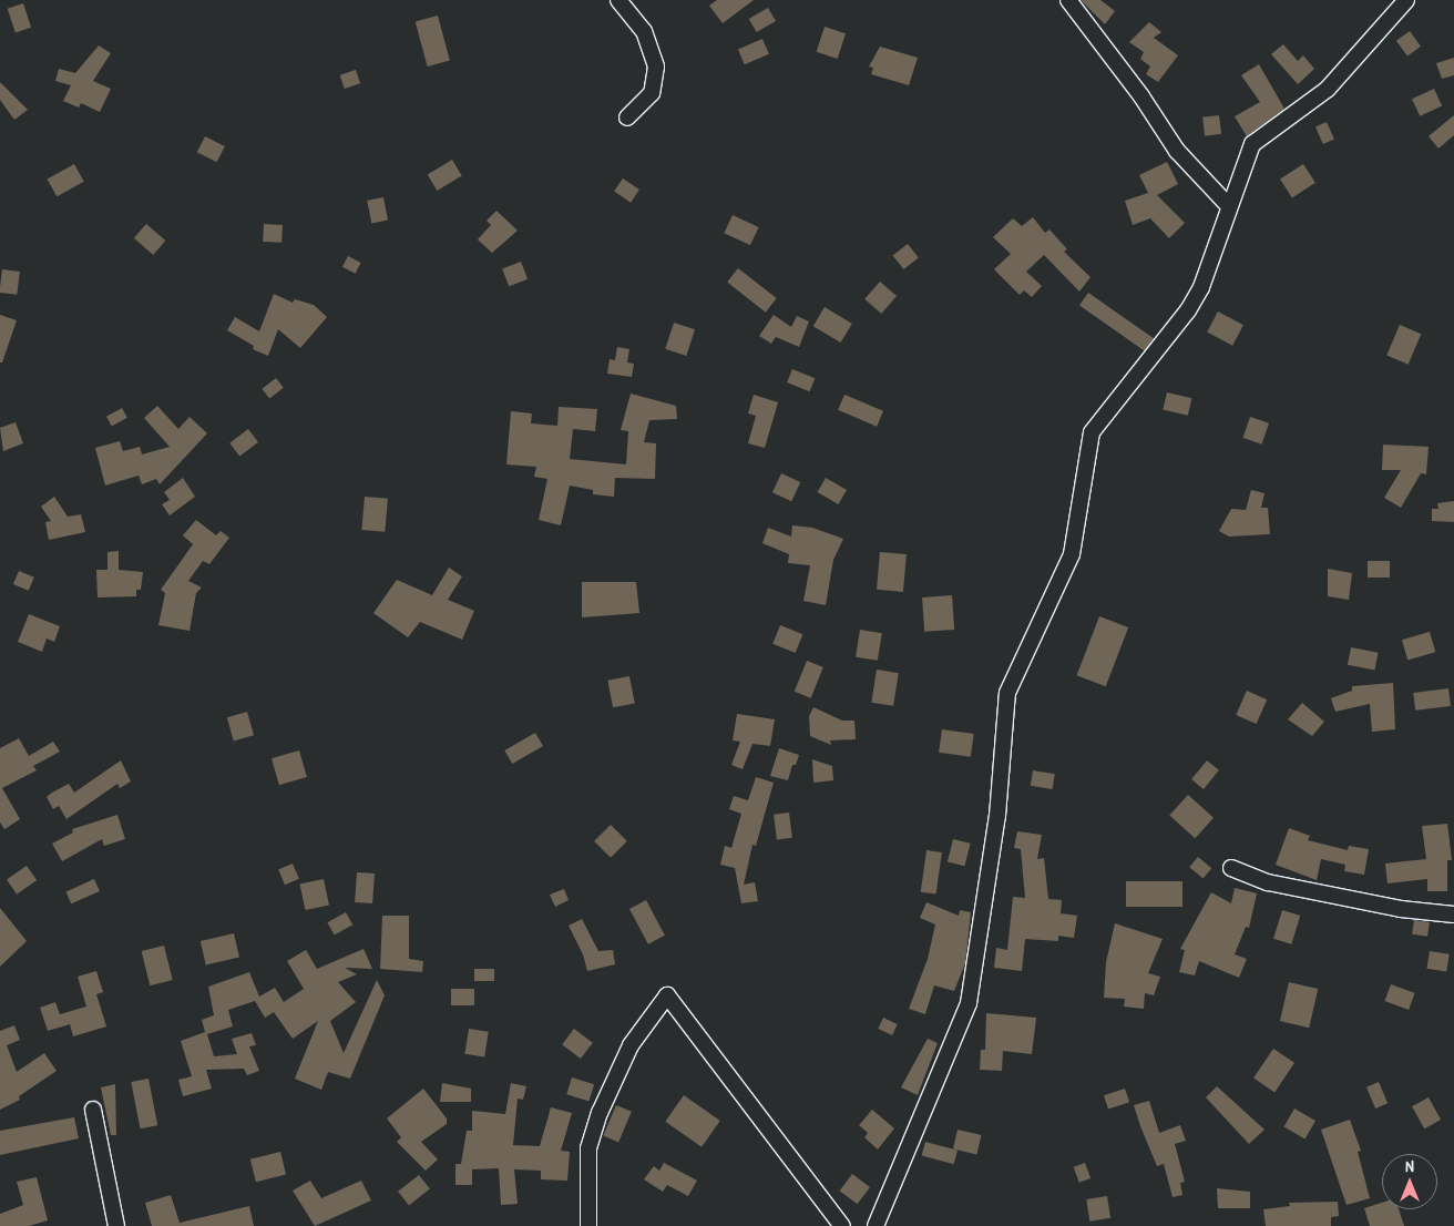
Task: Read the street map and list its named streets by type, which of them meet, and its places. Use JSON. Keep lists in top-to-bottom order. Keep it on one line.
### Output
{"north":"top"}
